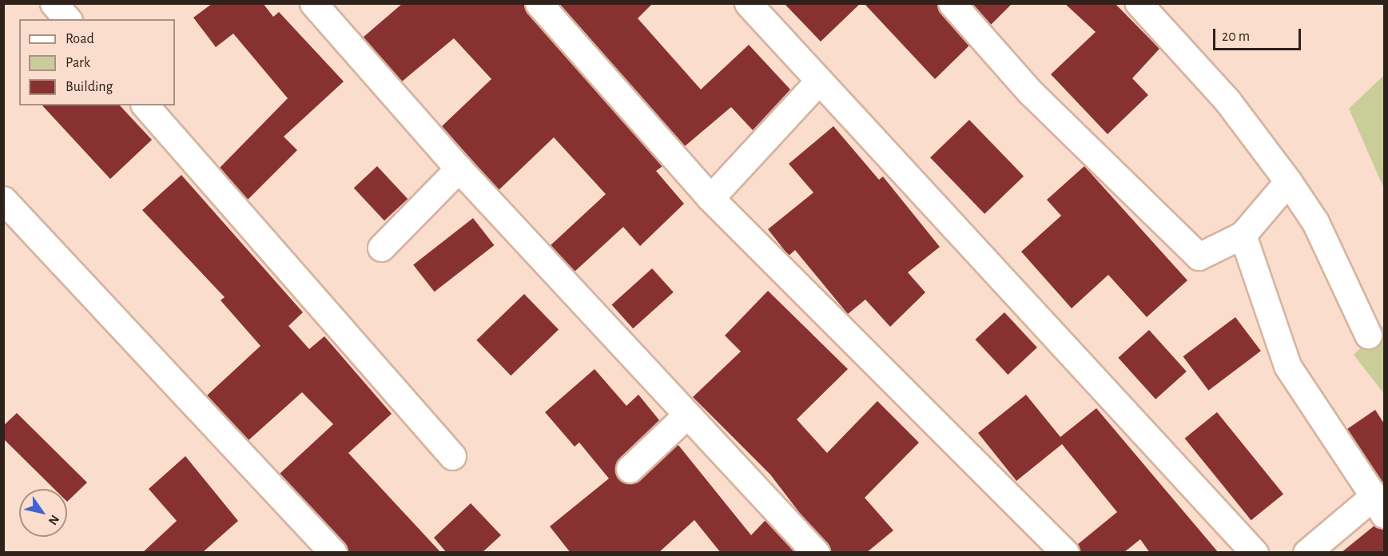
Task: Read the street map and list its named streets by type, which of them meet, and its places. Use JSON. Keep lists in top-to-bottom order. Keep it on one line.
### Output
{"legend":["Road","Park","Building"],"scale_bar":"20 m","north":"bottom right"}
